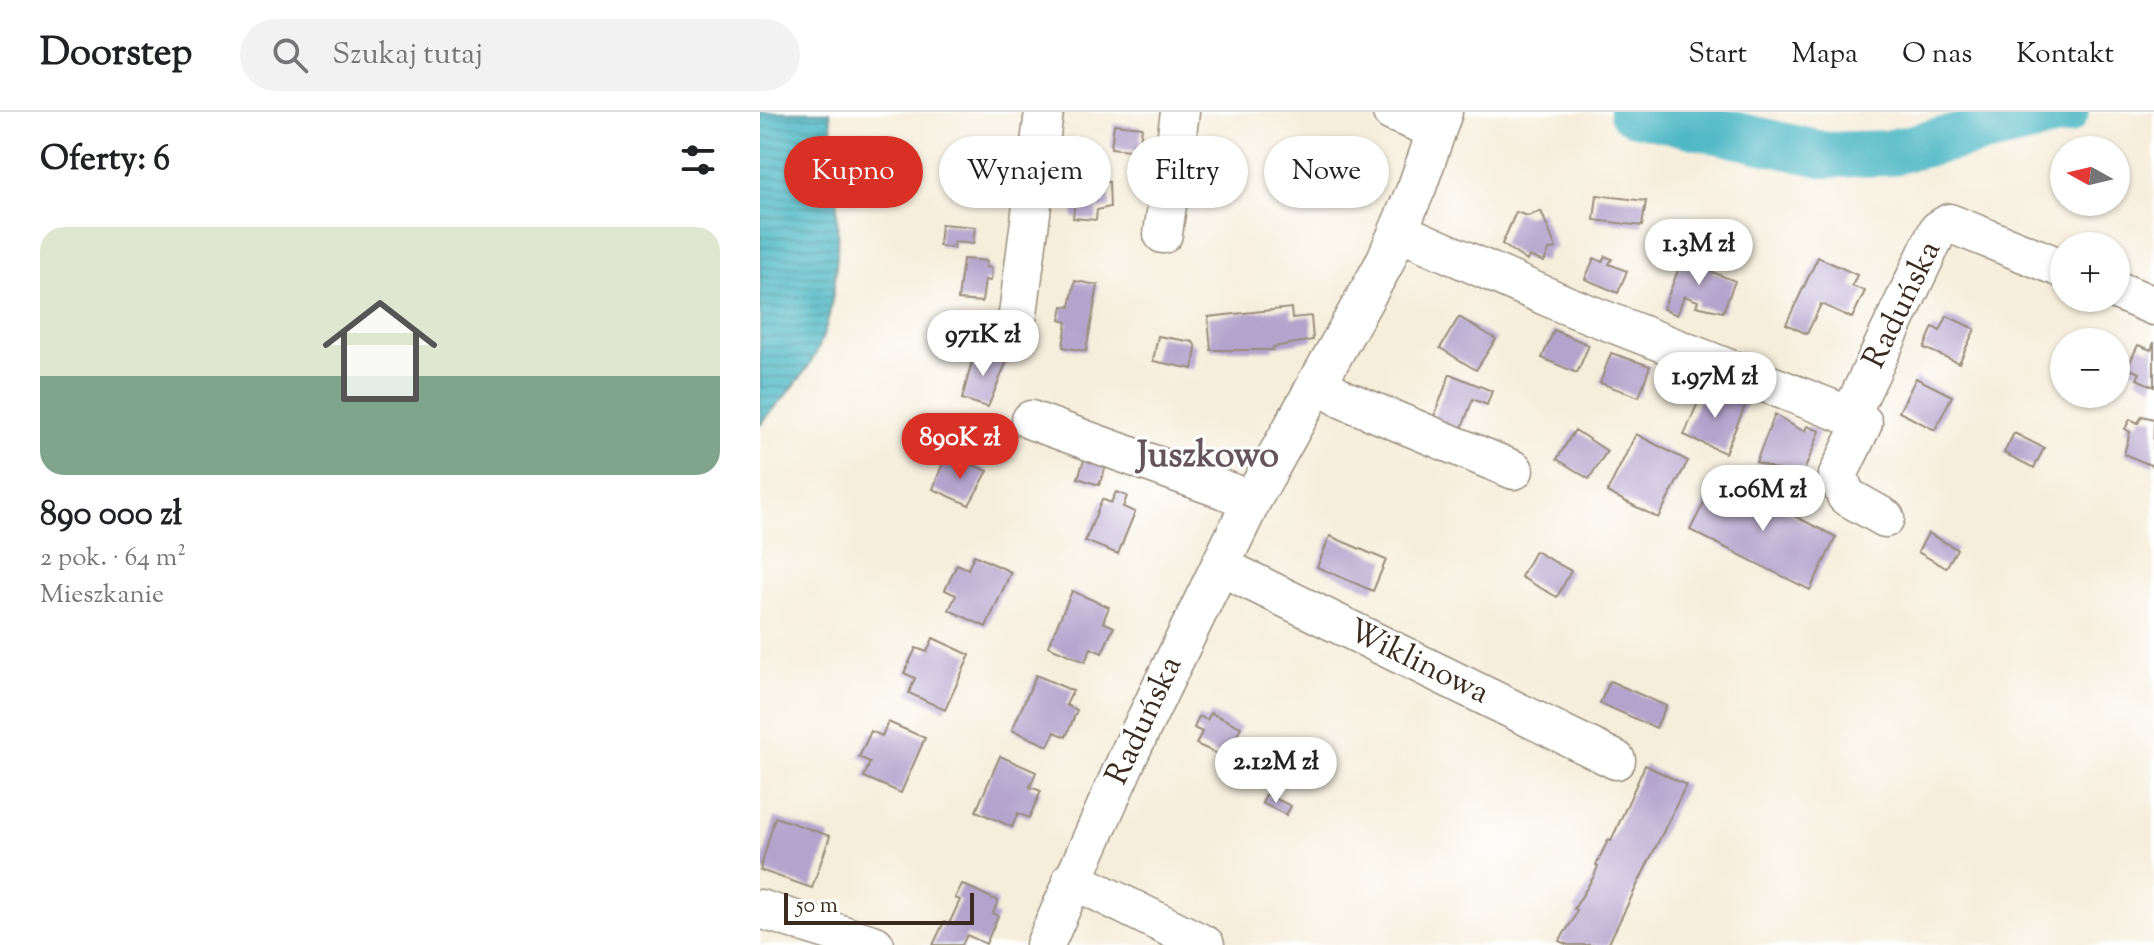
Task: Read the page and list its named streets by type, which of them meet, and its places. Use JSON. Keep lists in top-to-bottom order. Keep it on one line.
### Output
{"streets":{"street":["Raduńska","Wiklinowa"]},"crossings":[["Raduńska","Wiklinowa"]],"districts":["Juszkowo"],"scale_bar":"50 m","north":"left","page":{"header":"Doorstep","search":"Szukaj tutaj","nav":["Start","Mapa","O nas","Kontakt"],"heading":"Oferty: 6","map_buttons":["+","−"],"chip":["Kupno","Wynajem","Filtry","Nowe"],"list":[{"name":"890 000 zł","note":"2 pok. · 64 m² · Mieszkanie"}],"price":["1.3M zł","971K zł","1.97M zł","890K zł","1.06M zł","2.12M zł"],"scale":"50 m"}}
